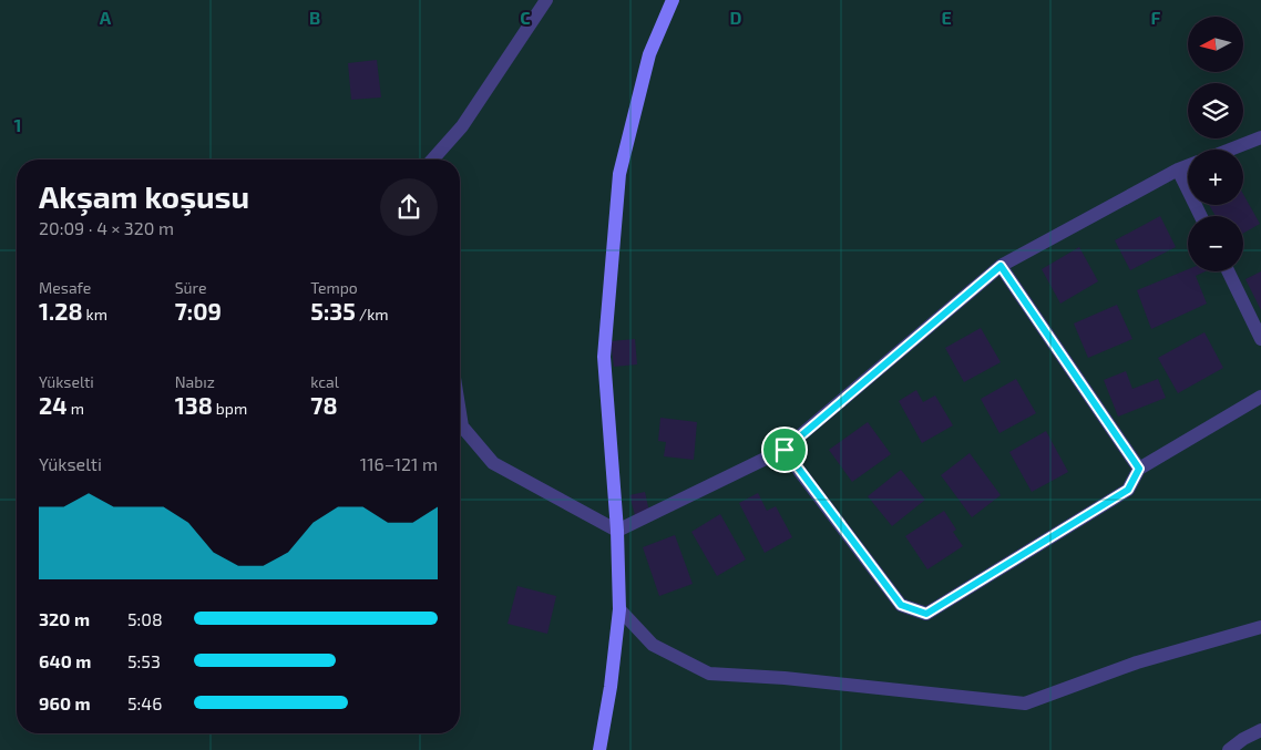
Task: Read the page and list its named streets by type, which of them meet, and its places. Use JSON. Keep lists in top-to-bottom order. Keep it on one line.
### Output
{"north":"left","page":{"map_buttons":["+","−"],"heading":["Akşam koşusu","20:09 · 4 × 320 m"],"stats":[["Mesafe","1.28 km"],["Süre","7:09"],["Tempo","5:35 /km"],["Yükselti","24 m"],["Nabız","138 bpm"],["kcal","78"]],"chart":["Yükselti","116–121 m"],"list":[{"name":"320 m","note":"5:08"},{"name":"640 m","note":"5:53"},{"name":"960 m","note":"5:46"}]},"grid":{"columns":["A","B","C","D","E","F"],"rows":["1"]}}
